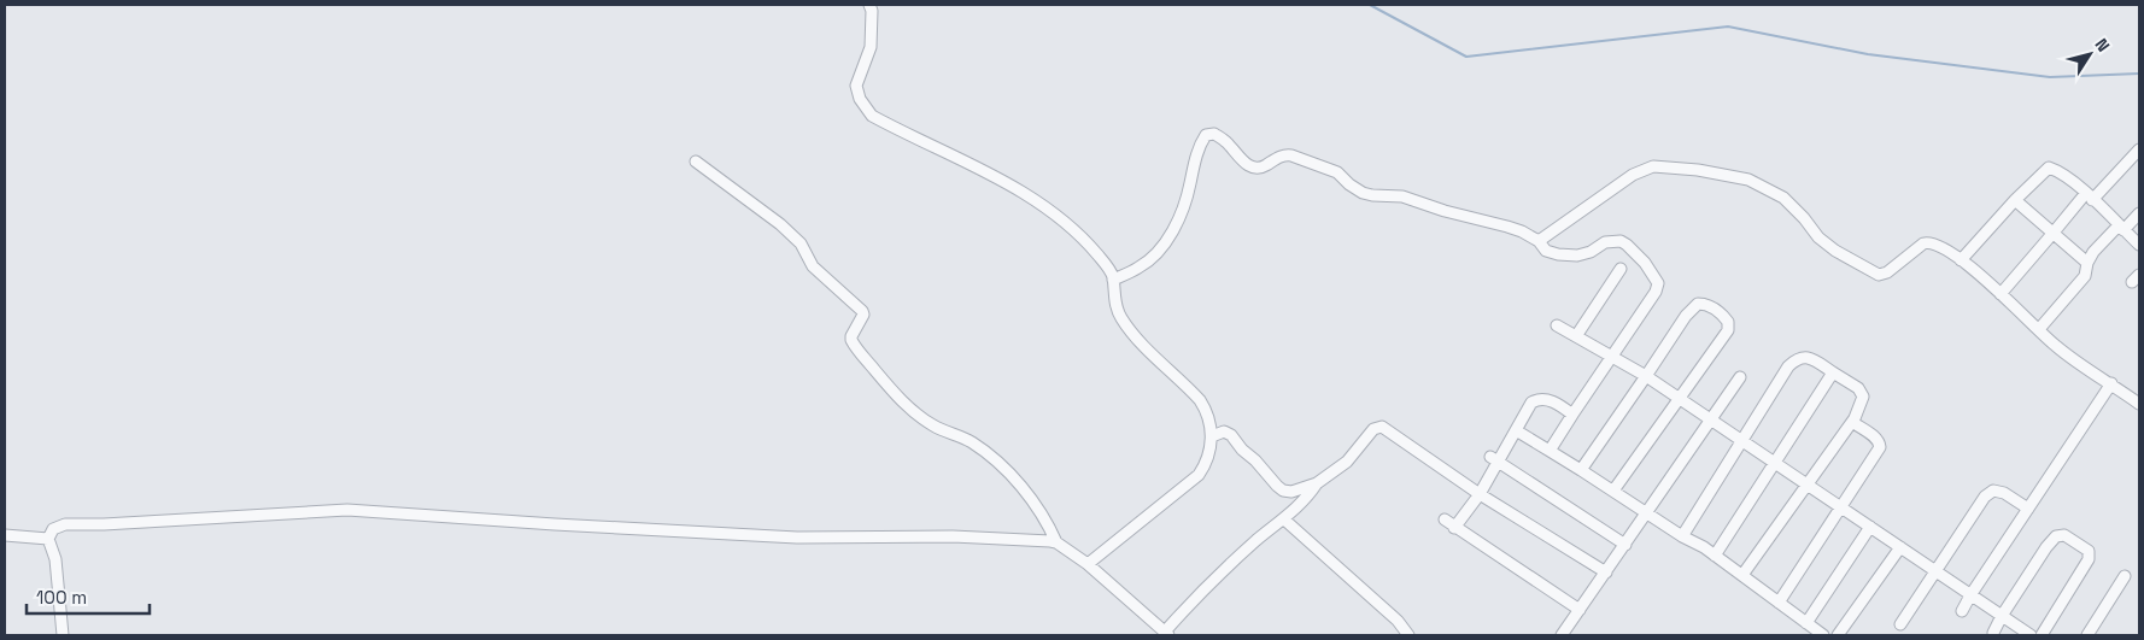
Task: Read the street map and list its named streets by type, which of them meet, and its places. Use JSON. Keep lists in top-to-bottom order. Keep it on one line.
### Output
{"scale_bar":"100 m","north":"top right"}
